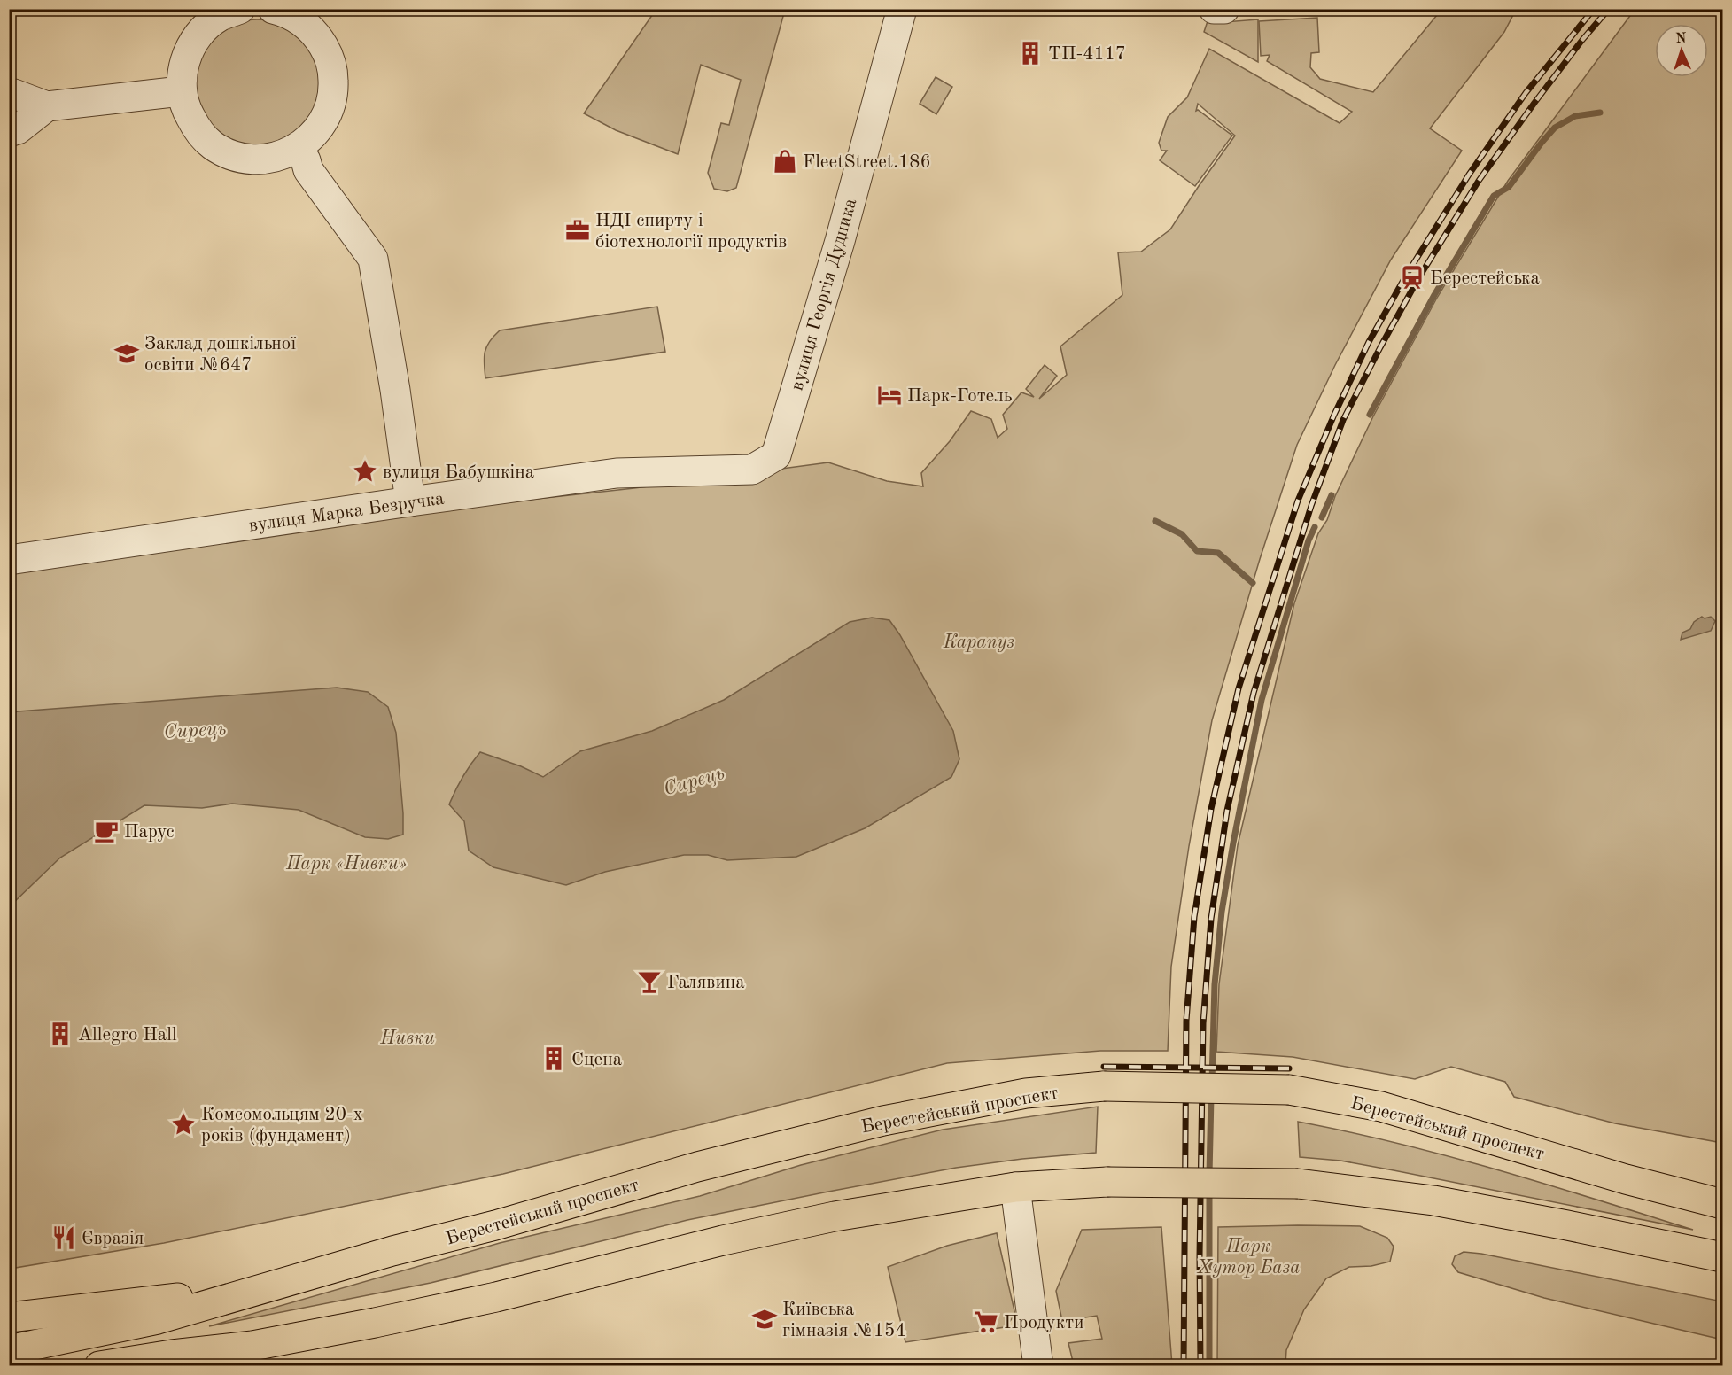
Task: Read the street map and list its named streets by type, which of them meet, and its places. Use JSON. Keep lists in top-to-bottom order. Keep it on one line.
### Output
{"streets":{"main road":["Берестейський проспект"],"street":["вулиця Георгія Дудника","вулиця Марка Безручка"]},"crossings":[["вулиця Георгія Дудника","вулиця Марка Безручка"]],"water":["Сирець"],"parks":["Карапуз","Парк «Нивки»","Нивки","Парк Хутор База"],"places":{"building":["ТП-4117","Allegro Hall","Сцена"],"shop":["FleetStreet.186"],"office":["НДІ спирту і біотехнології продуктів"],"station":["Берестейська"],"school or university":["Заклад дошкільної освіти №647","Київська гімназія №154"],"hotel":["Парк-Готель"],"place":["вулиця Бабушкіна","Комсомольцям 20-х років (фундамент)"],"cafe":["Парус"],"bar":["Галявина"],"restaurant":["Євразія"],"supermarket":["Продукти"]},"north":"top"}
